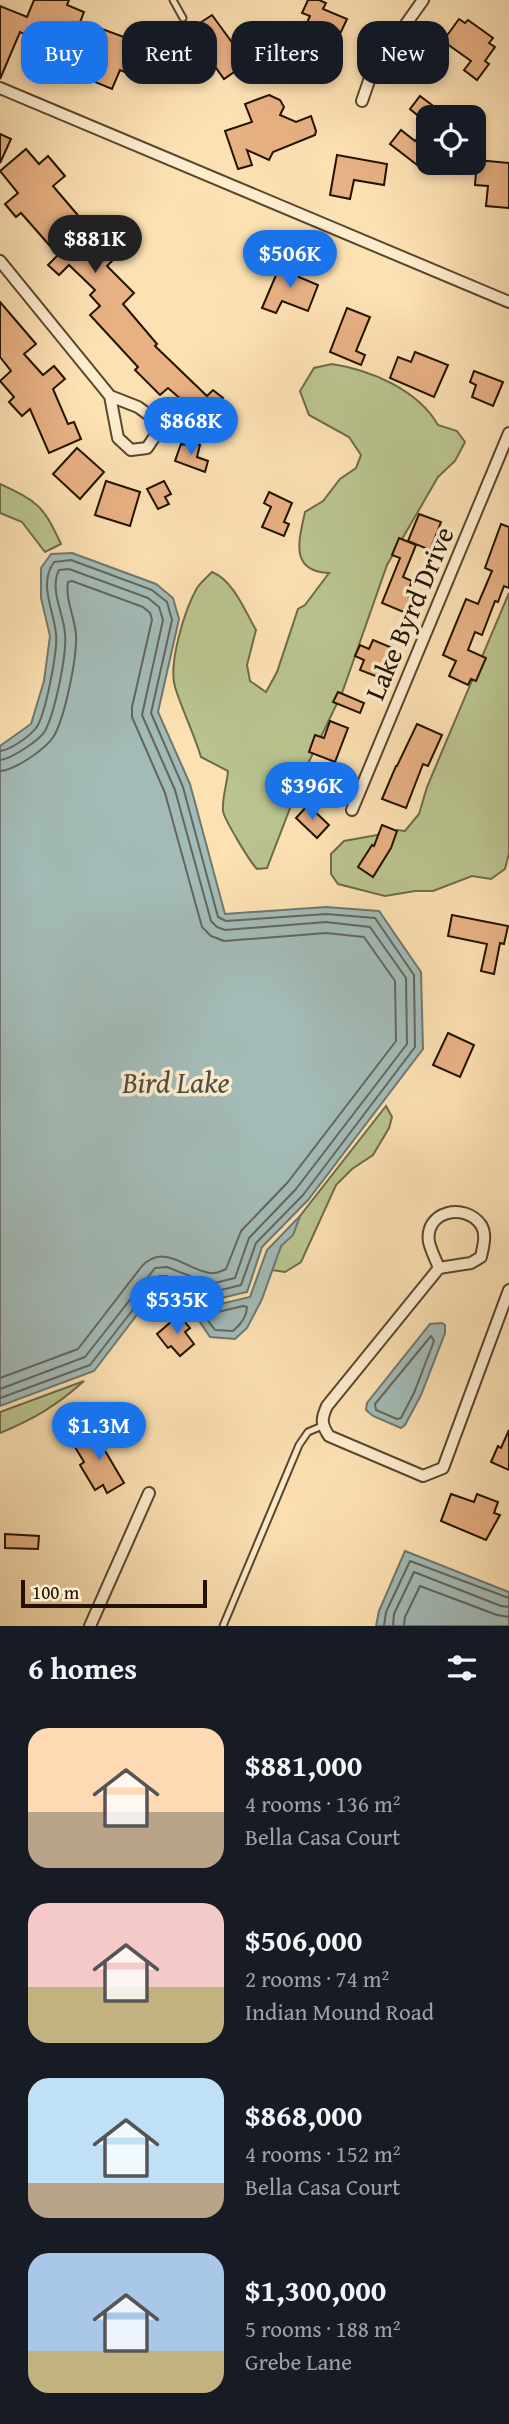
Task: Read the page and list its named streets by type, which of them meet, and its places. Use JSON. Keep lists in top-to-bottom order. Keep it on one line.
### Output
{"streets":{"street":["Lake Byrd Drive"]},"water":["Bird Lake"],"scale_bar":"100 m","page":{"chip":["Buy","Rent","Filters","New"],"price":["$881K","$506K","$868K","$396K","$535K","$1.3M"],"scale":"100 m","heading":"6 homes","list":[{"name":"$881,000","note":"4 rooms · 136 m² · Bella Casa Court"},{"name":"$506,000","note":"2 rooms · 74 m² · Indian Mound Road"},{"name":"$868,000","note":"4 rooms · 152 m² · Bella Casa Court"},{"name":"$1,300,000","note":"5 rooms · 188 m² · Grebe Lane"}]}}
